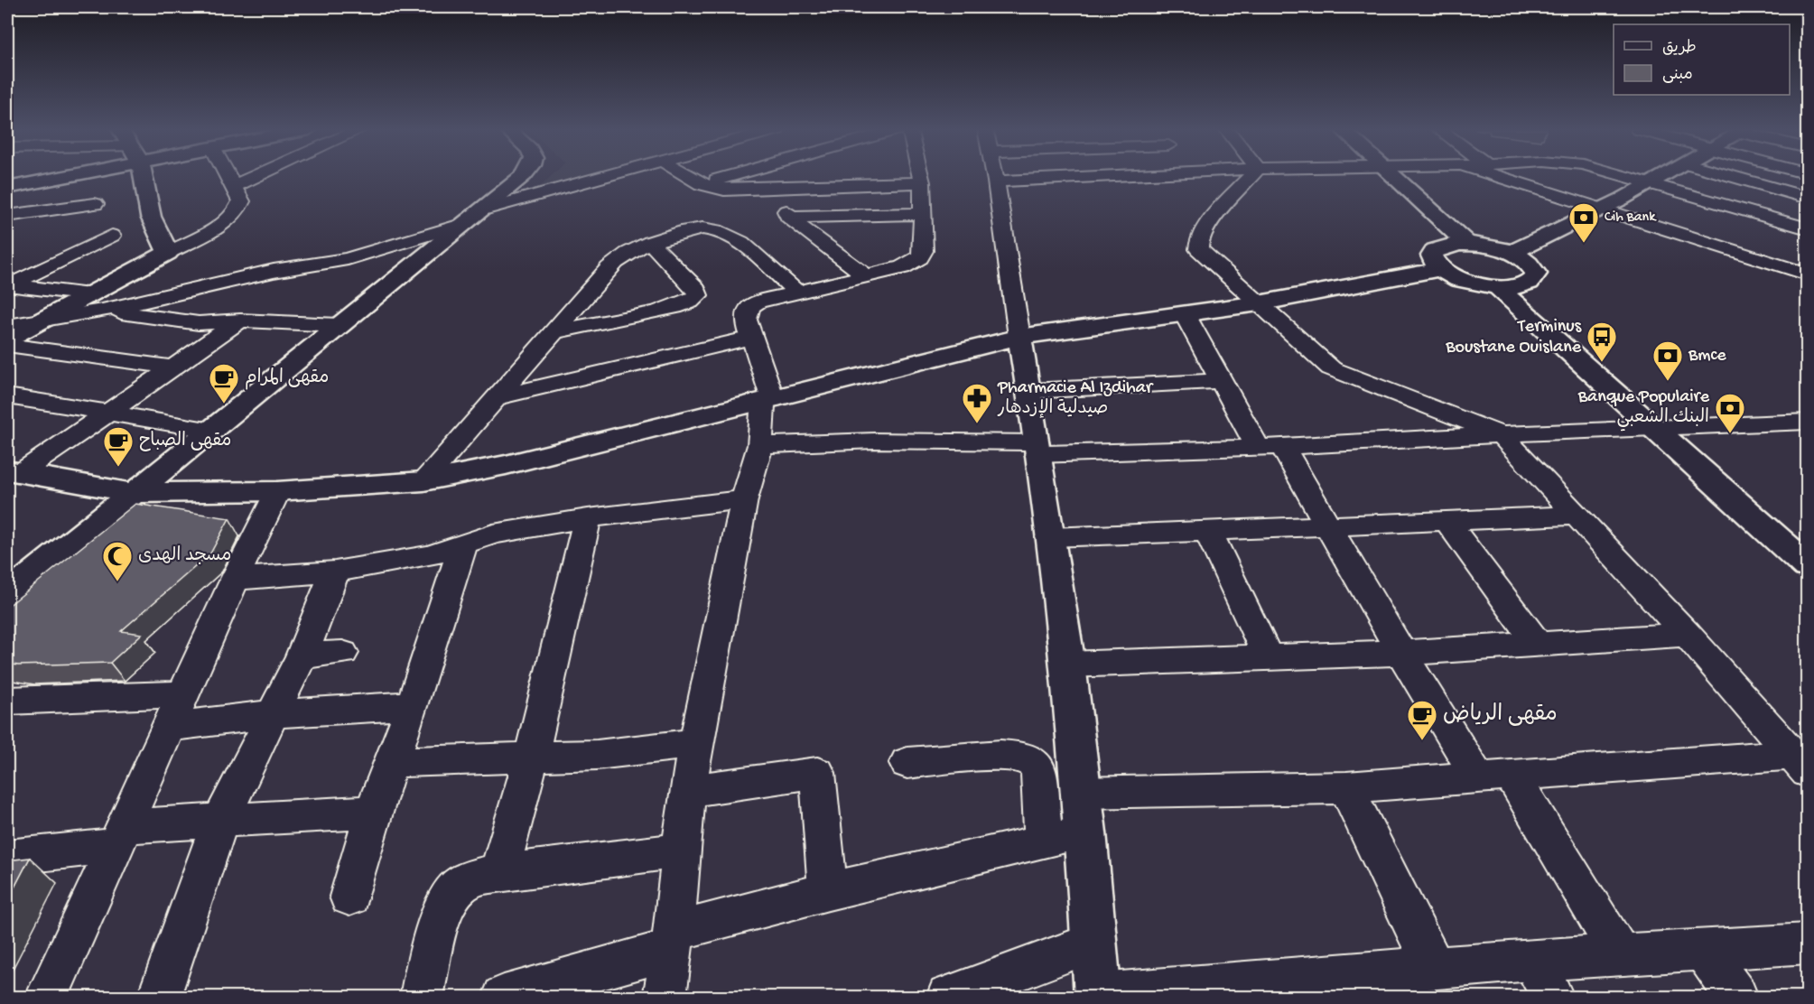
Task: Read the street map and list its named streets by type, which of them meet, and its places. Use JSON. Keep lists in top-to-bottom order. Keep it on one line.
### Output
{"places":{"bank":["Cih Bank","Bmce","Banque Populaire البنك الشعبي"],"bus stop":["Terminus Boustane Ouislane"],"cafe":["مقهى المرام","مقهى الصباح","مقهى الرياض"],"pharmacy":["Pharmacie Al Izdihar صيدلية الإزدهار"],"mosque":["مسجد الهدى"]},"legend":["طريق","مبنى"]}
